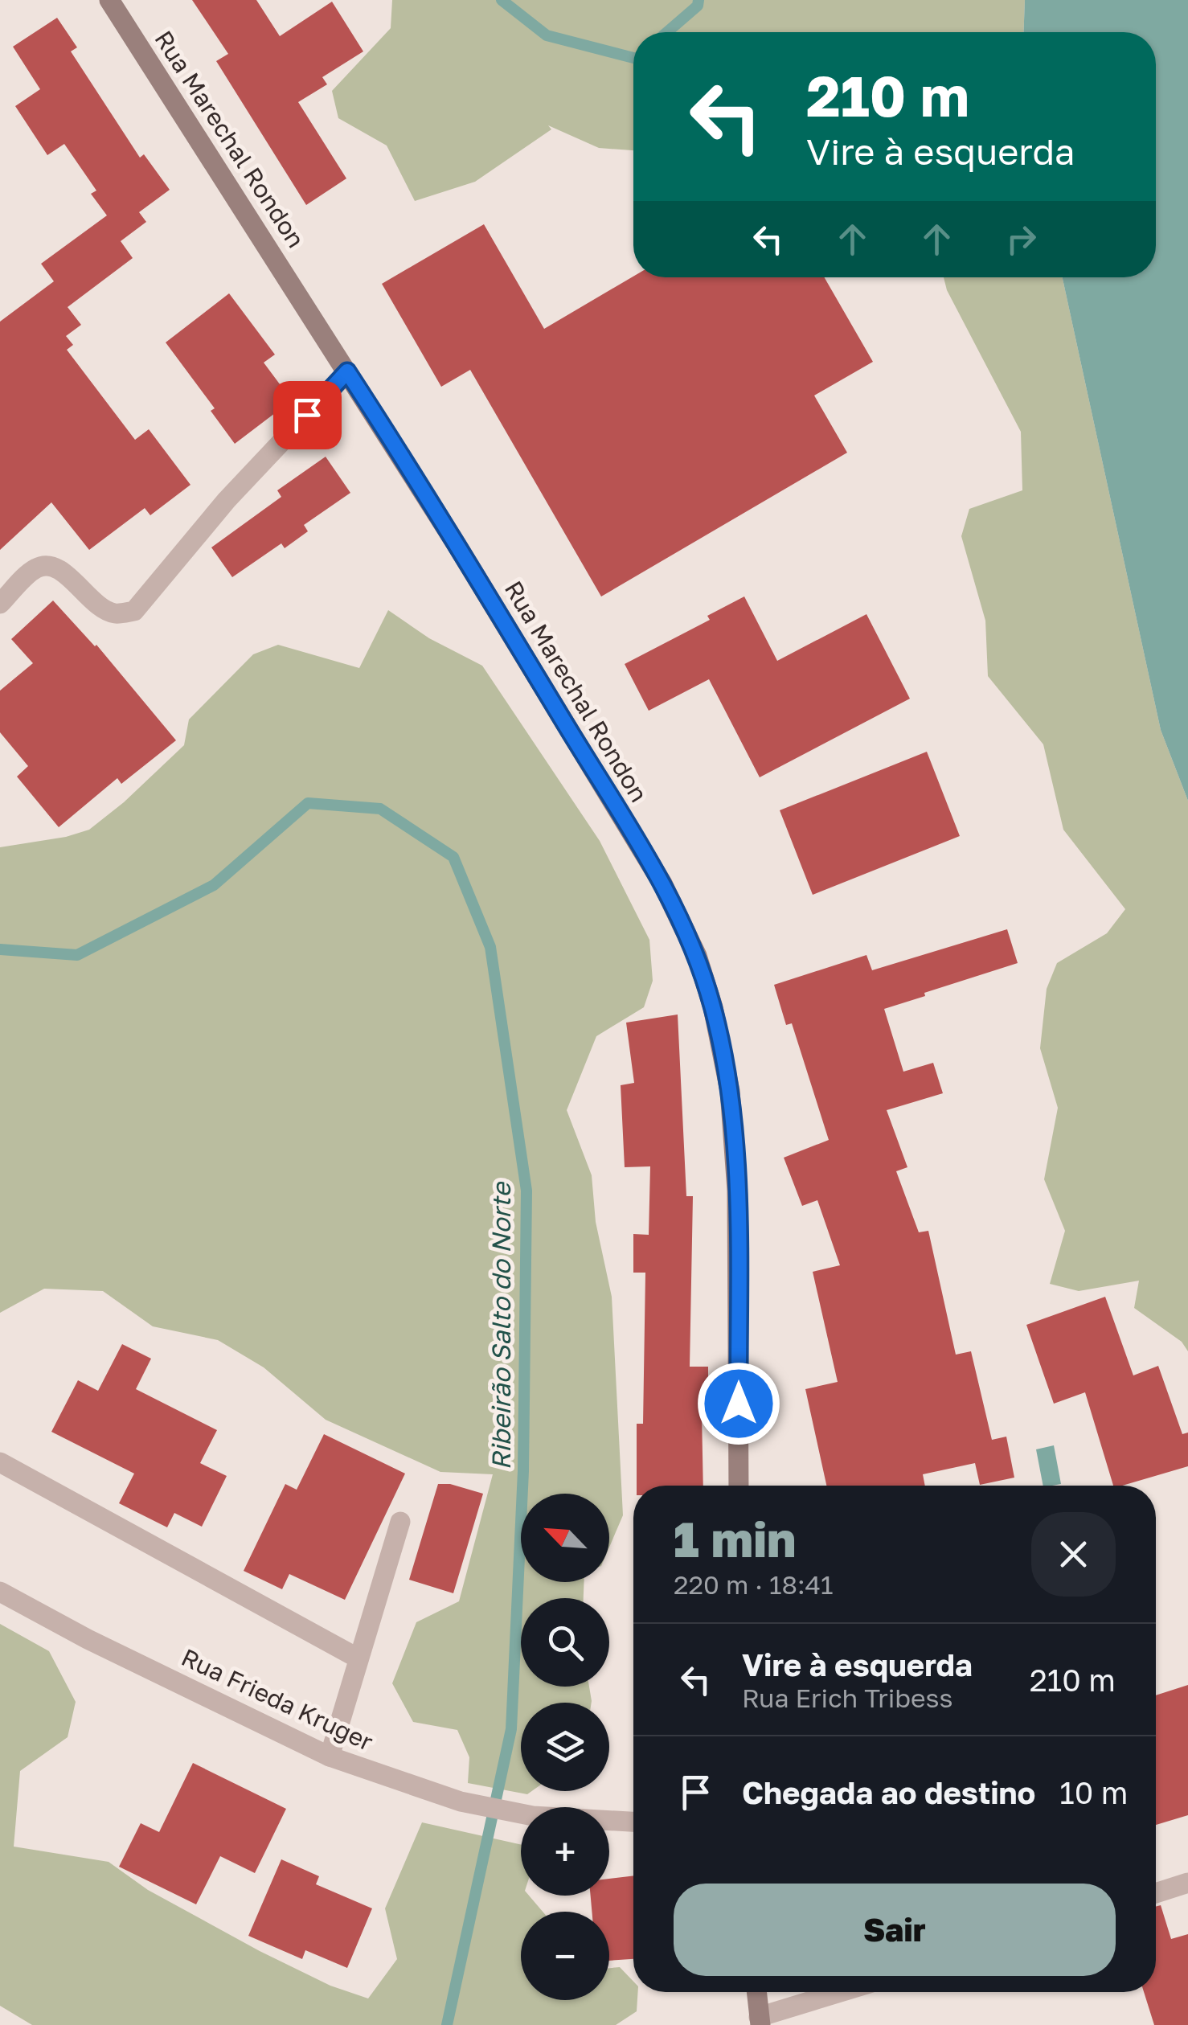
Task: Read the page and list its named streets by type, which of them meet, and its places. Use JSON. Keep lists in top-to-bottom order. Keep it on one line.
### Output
{"streets":{"main road":["Rua Marechal Rondon"],"street":["Rua Frieda Kruger"]},"water":["Ribeirão Salto do Norte"],"north":"top left","page":{"turn":["210 m","Vire à esquerda"],"heading":["1 min","220 m · 18:41"],"map_buttons":["+","−"],"list":[{"name":"Vire à esquerda","note":"Rua Erich Tribess","value":"210 m"},{"name":"Chegada ao destino","value":"10 m"}],"buttons":"Sair"}}
